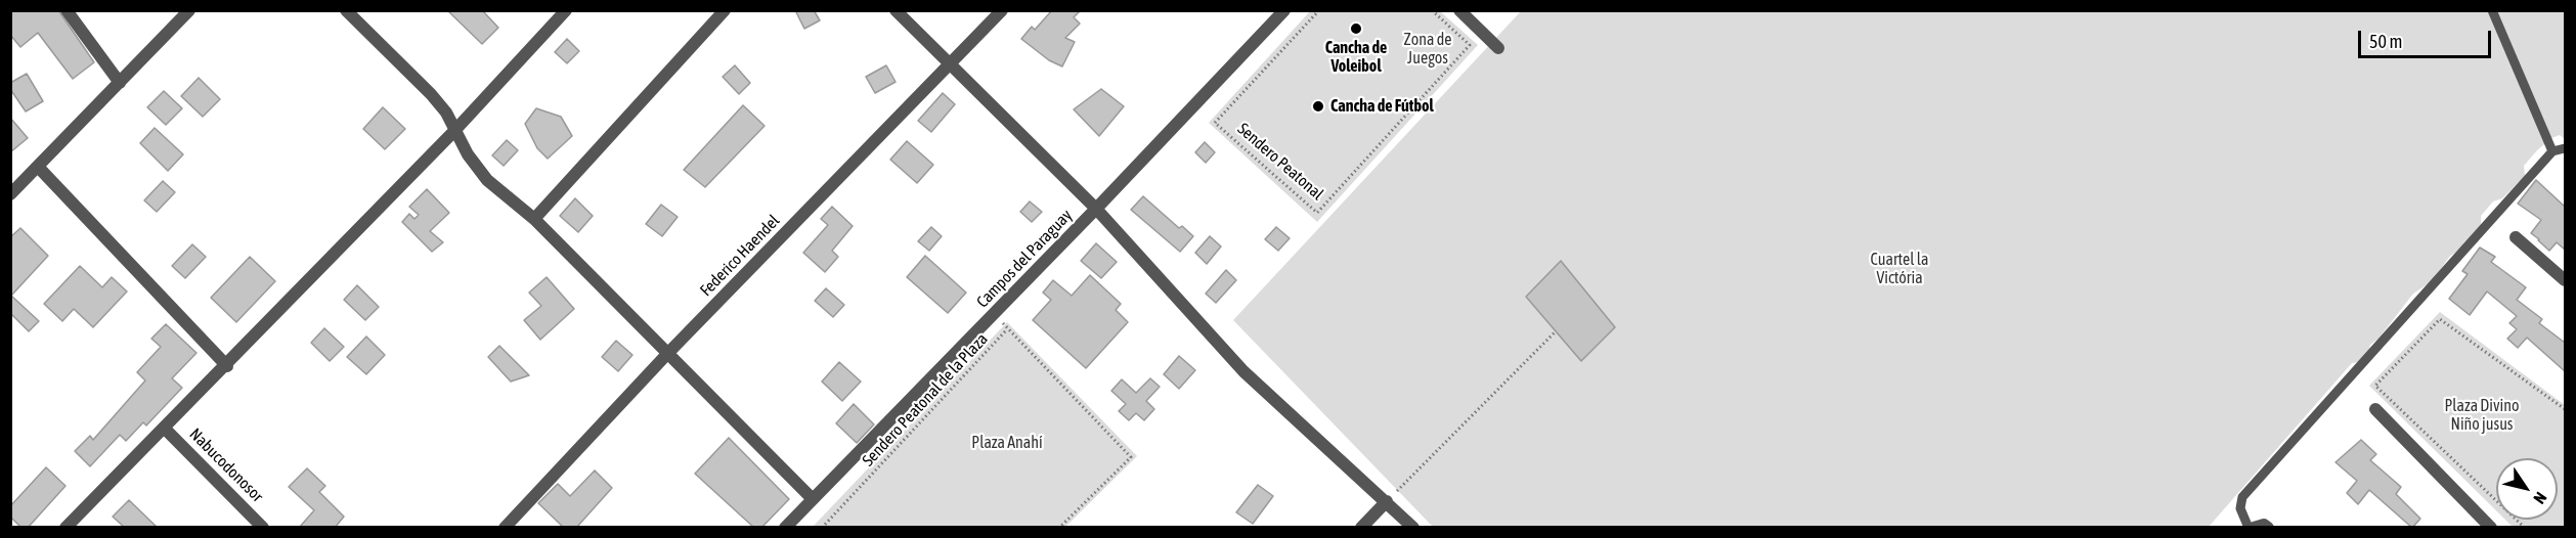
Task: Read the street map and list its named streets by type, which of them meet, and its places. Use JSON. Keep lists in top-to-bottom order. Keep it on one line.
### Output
{"streets":{"street":["Federico Haendel","Campos del Paraguay","Nabucodonosor"],"path":["Sendero Peatonal","Sendero Peatonal de la Plaza"]},"parks":["Zona de Juegos","Cuartel la Victória","Plaza Divino Niño jusus","Plaza Anahí"],"places":["Cancha de Voleibol","Cancha de Fútbol"],"scale_bar":"50 m","north":"bottom right"}
